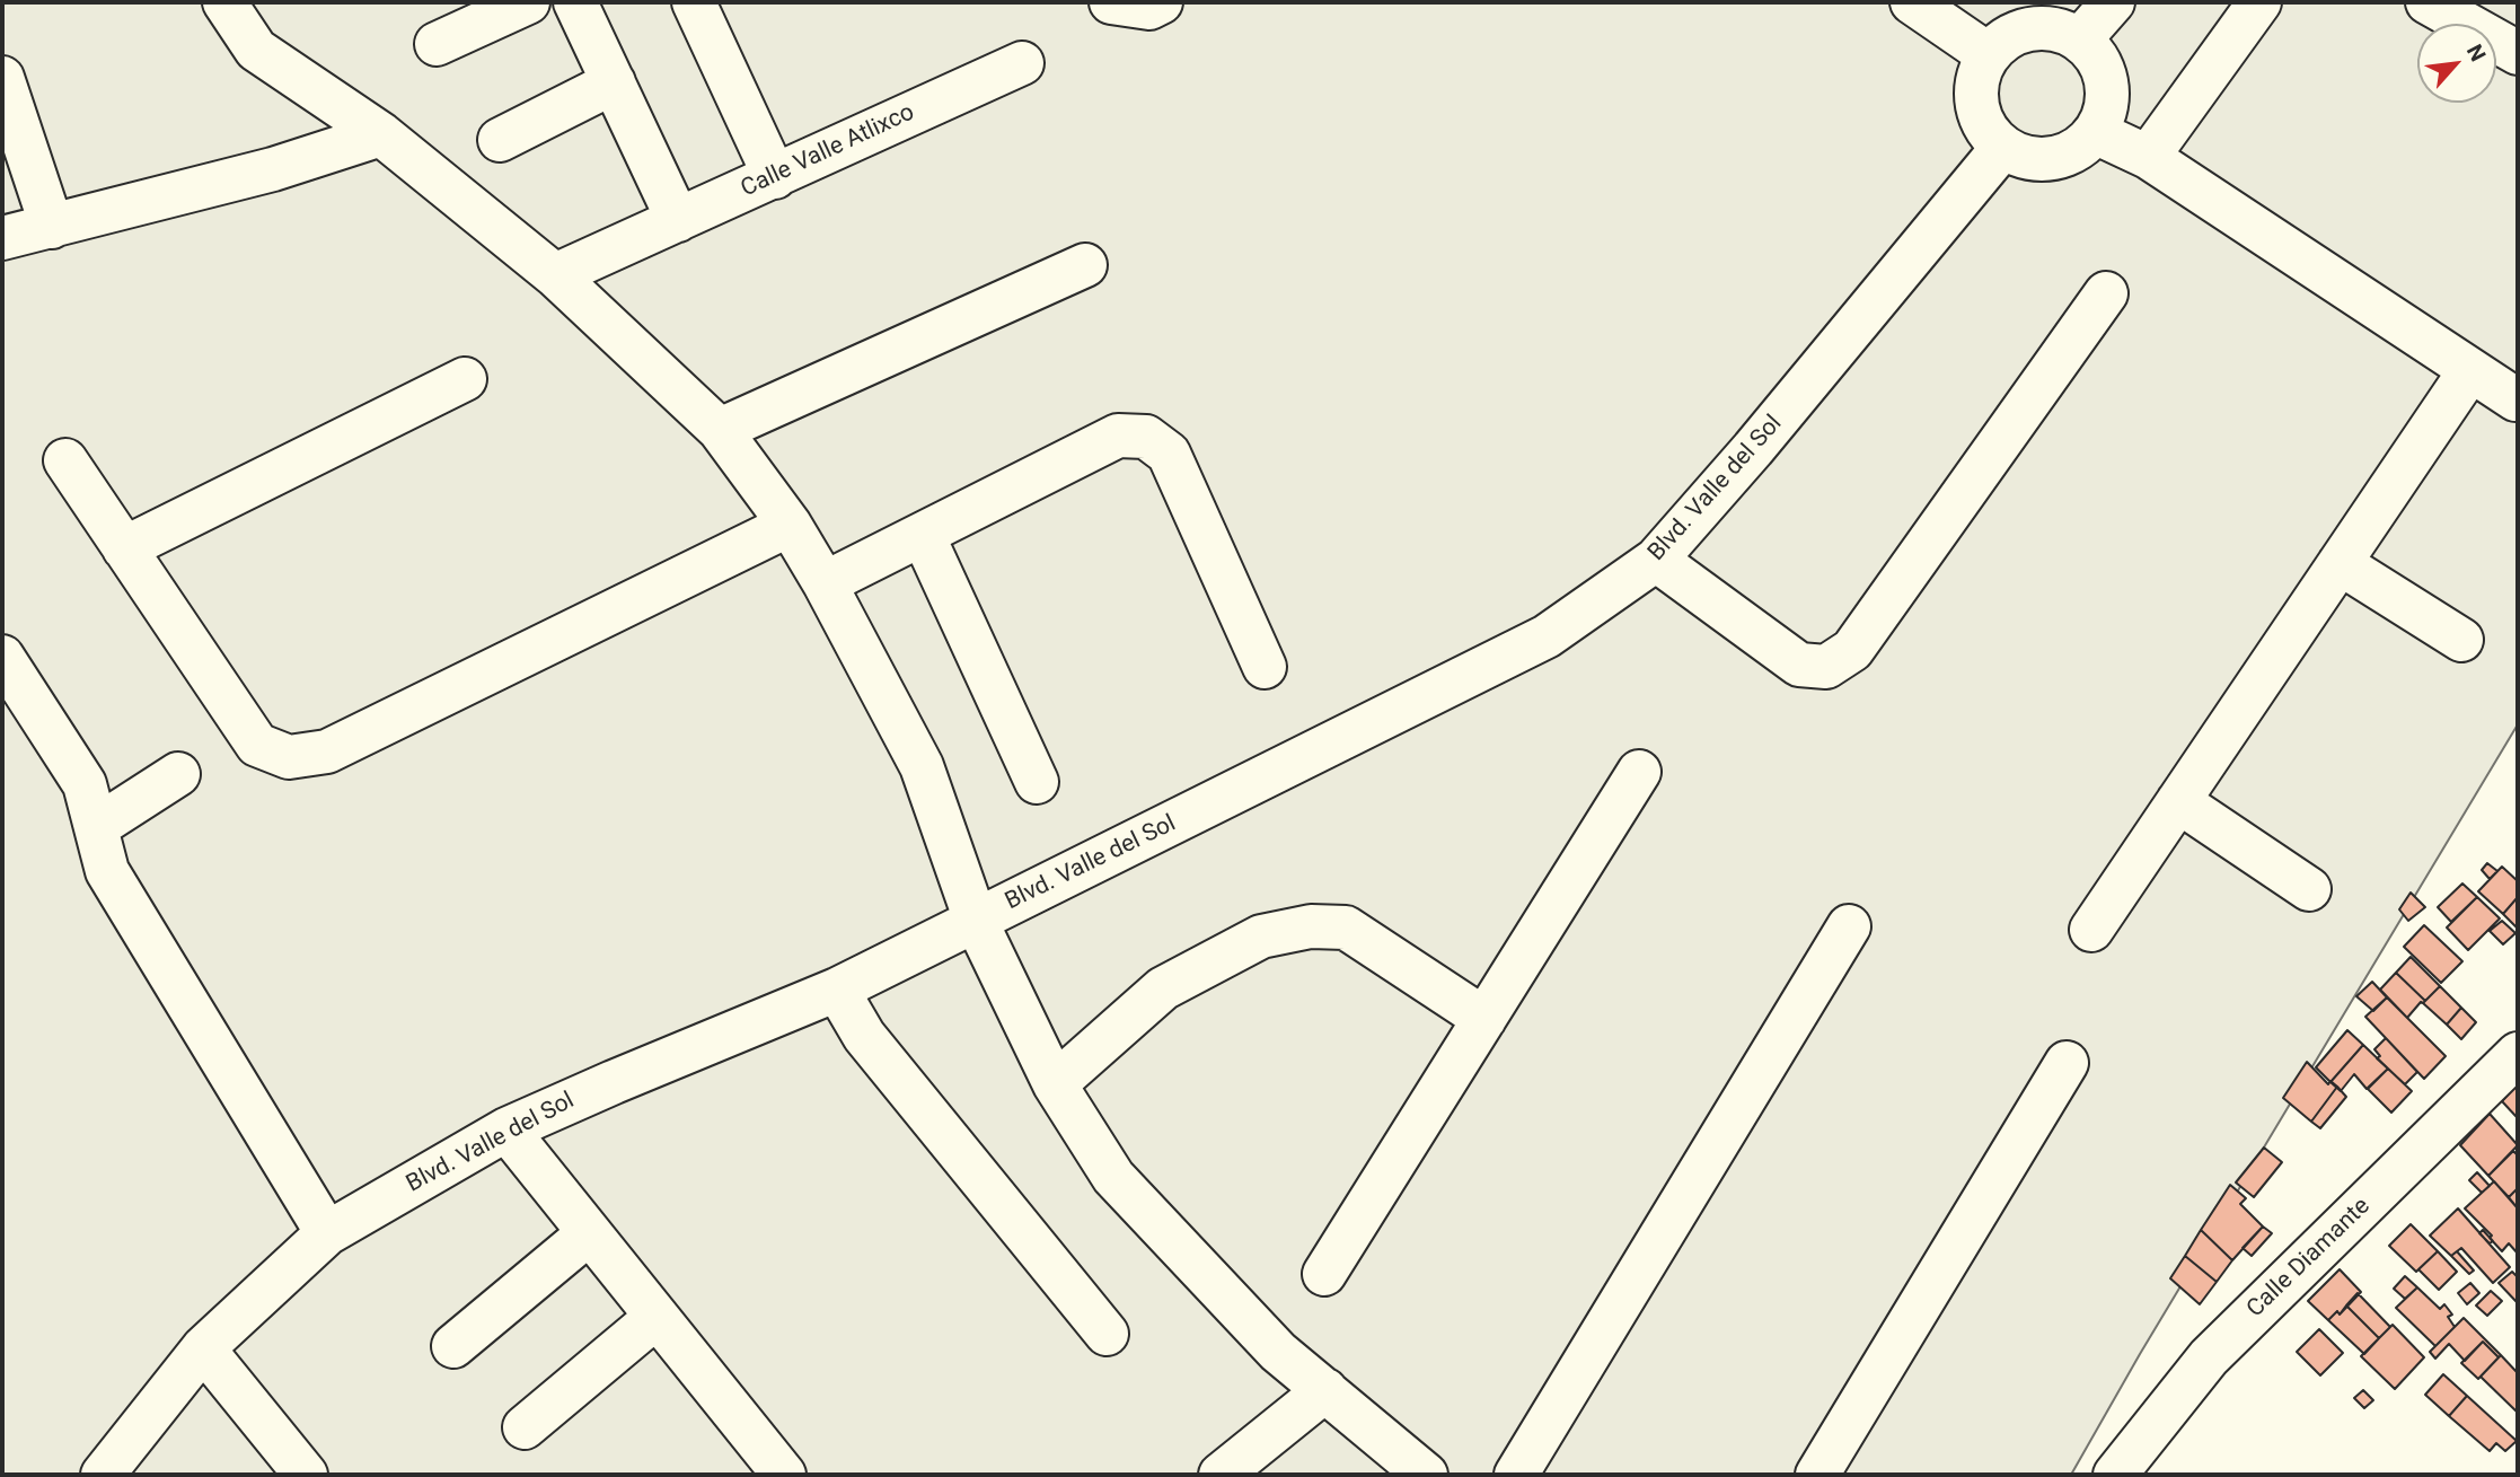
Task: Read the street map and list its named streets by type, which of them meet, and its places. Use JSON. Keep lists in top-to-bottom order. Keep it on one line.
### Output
{"streets":{"street":["Calle Valle Atlixco","Blvd. Valle del Sol","Calle Diamante"]},"north":"top right"}
